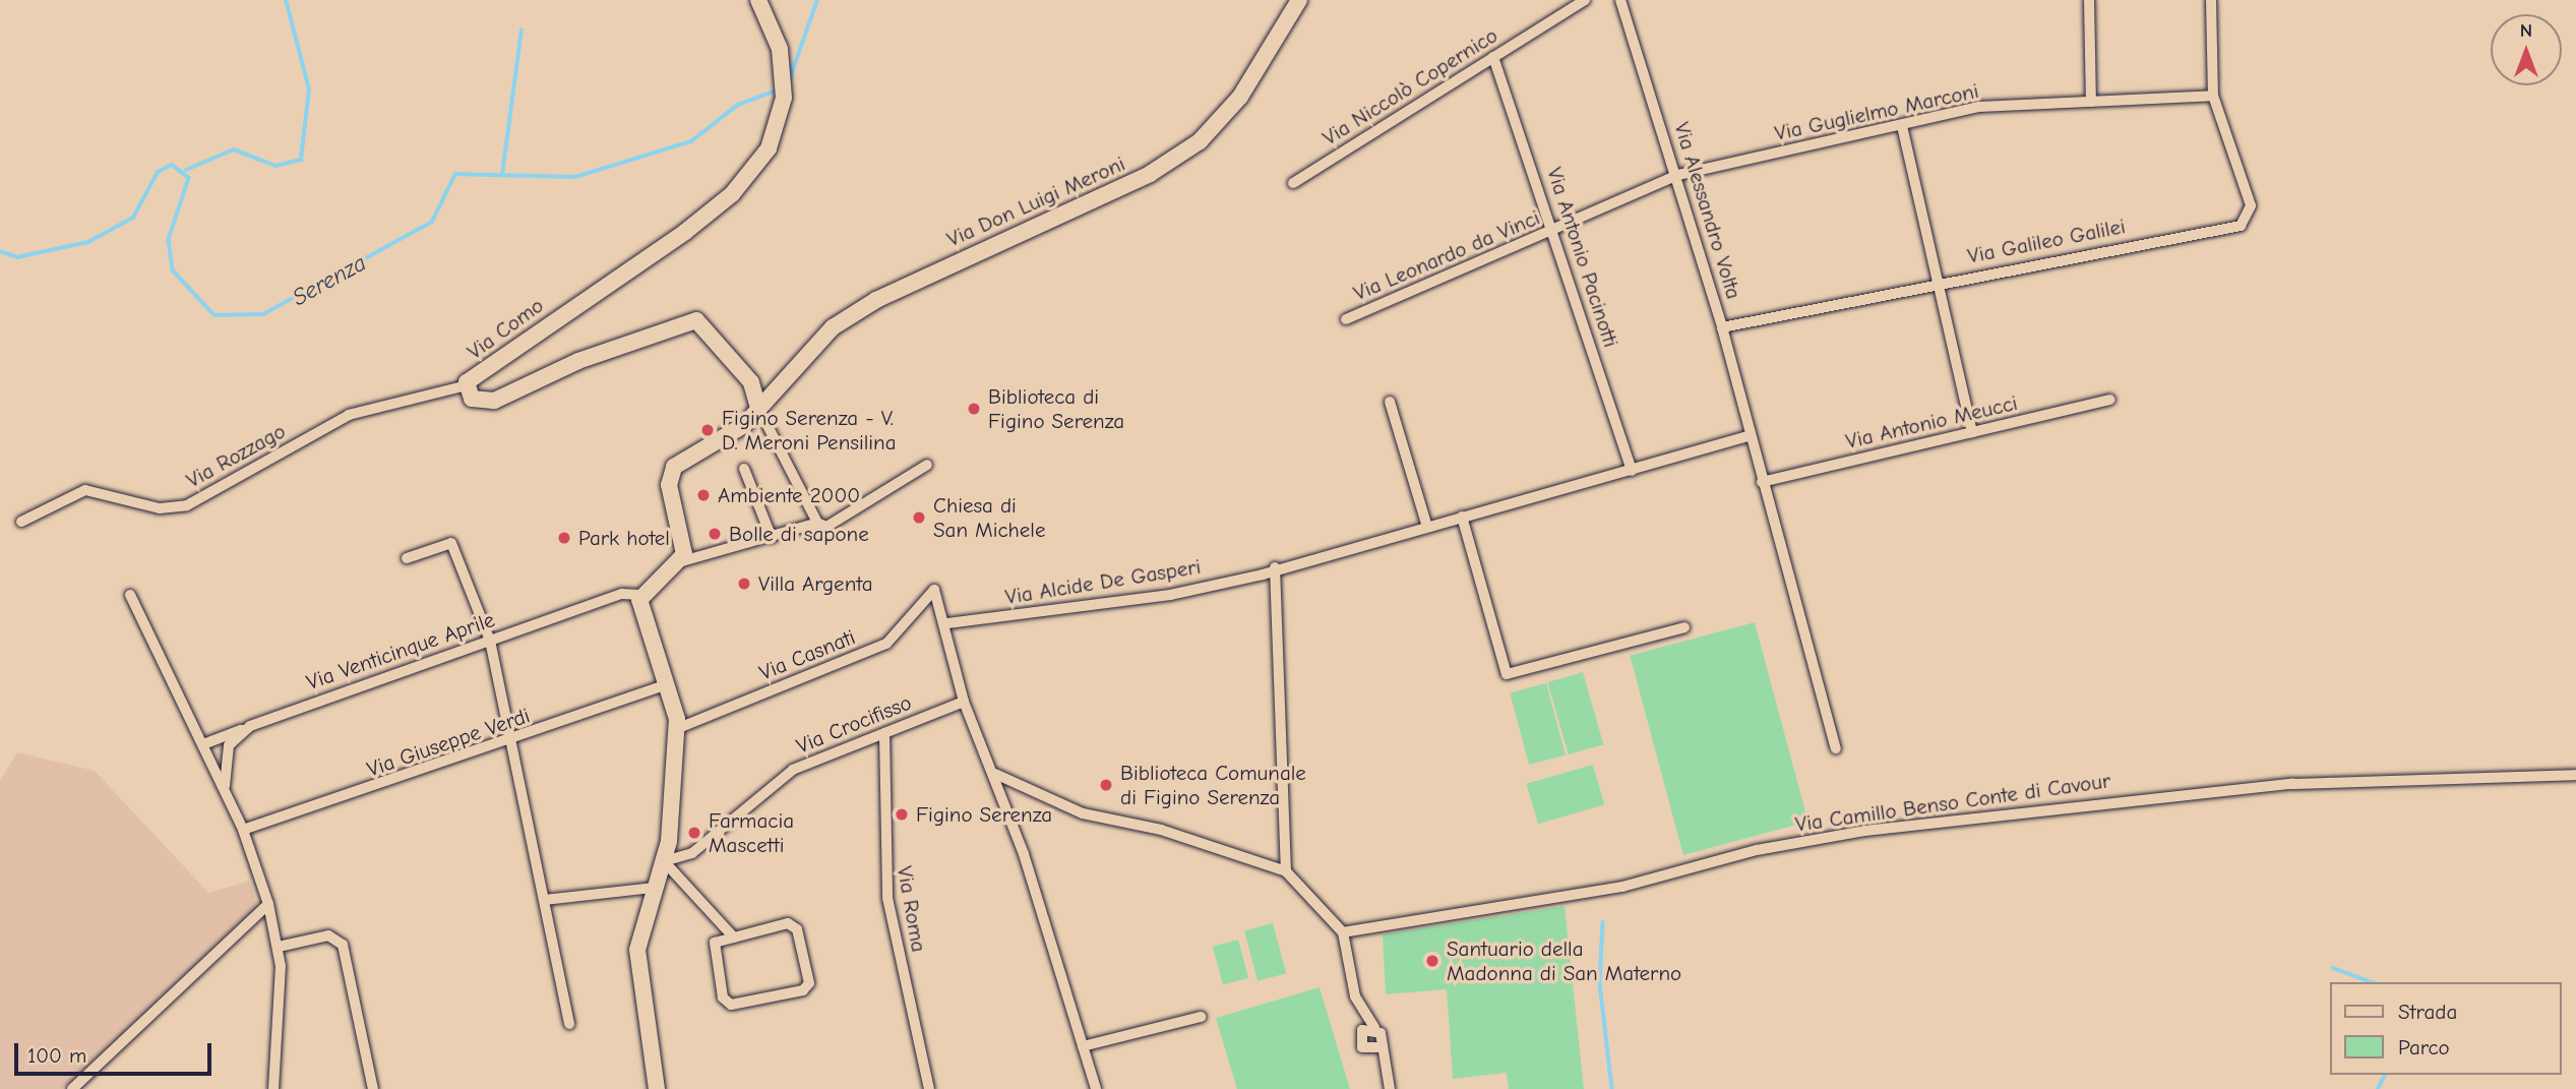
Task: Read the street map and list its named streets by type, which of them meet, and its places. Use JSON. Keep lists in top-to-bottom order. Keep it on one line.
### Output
{"streets":{"street":["Via Niccolò Copernico","Via Guglielmo Marconi","Via Don Luigi Meroni","Via Alessandro Volta","Via Galileo Galilei","Via Leonardo da Vinci","Via Antonio Pacinotti","Via Como","Via Antonio Meucci","Via Rozzago","Via Alcide De Gasperi","Via Venticinque Aprile","Via Casnati","Via Crocifisso","Via Giuseppe Verdi","Via Camillo Benso Conte di Cavour","Via Roma"]},"crossings":[["Via Niccolò Copernico","Via Antonio Pacinotti"],["Via Guglielmo Marconi","Via Alessandro Volta"],["Via Guglielmo Marconi","Via Galileo Galilei"],["Via Guglielmo Marconi","Via Leonardo da Vinci"],["Via Don Luigi Meroni","Via Como"],["Via Alessandro Volta","Via Galileo Galilei"],["Via Alessandro Volta","Via Leonardo da Vinci"],["Via Alessandro Volta","Via Antonio Meucci"],["Via Alessandro Volta","Via Alcide De Gasperi"],["Via Leonardo da Vinci","Via Antonio Pacinotti"],["Via Antonio Pacinotti","Via Alcide De Gasperi"],["Via Como","Via Rozzago"],["Via Alcide De Gasperi","Via Casnati"],["Via Crocifisso","Via Roma"]],"water":["Serenza"],"places":["Biblioteca di Figino Serenza","Figino Serenza - V. D. Meroni Pensilina","Ambiente 2000","Chiesa di San Michele","Bolle di sapone","Park hotel","Villa Argenta","Biblioteca Comunale di Figino Serenza","Figino Serenza","Farmacia Mascetti","Santuario della Madonna di San Materno"],"legend":["Strada","Parco"],"scale_bar":"100 m","north":"top"}
